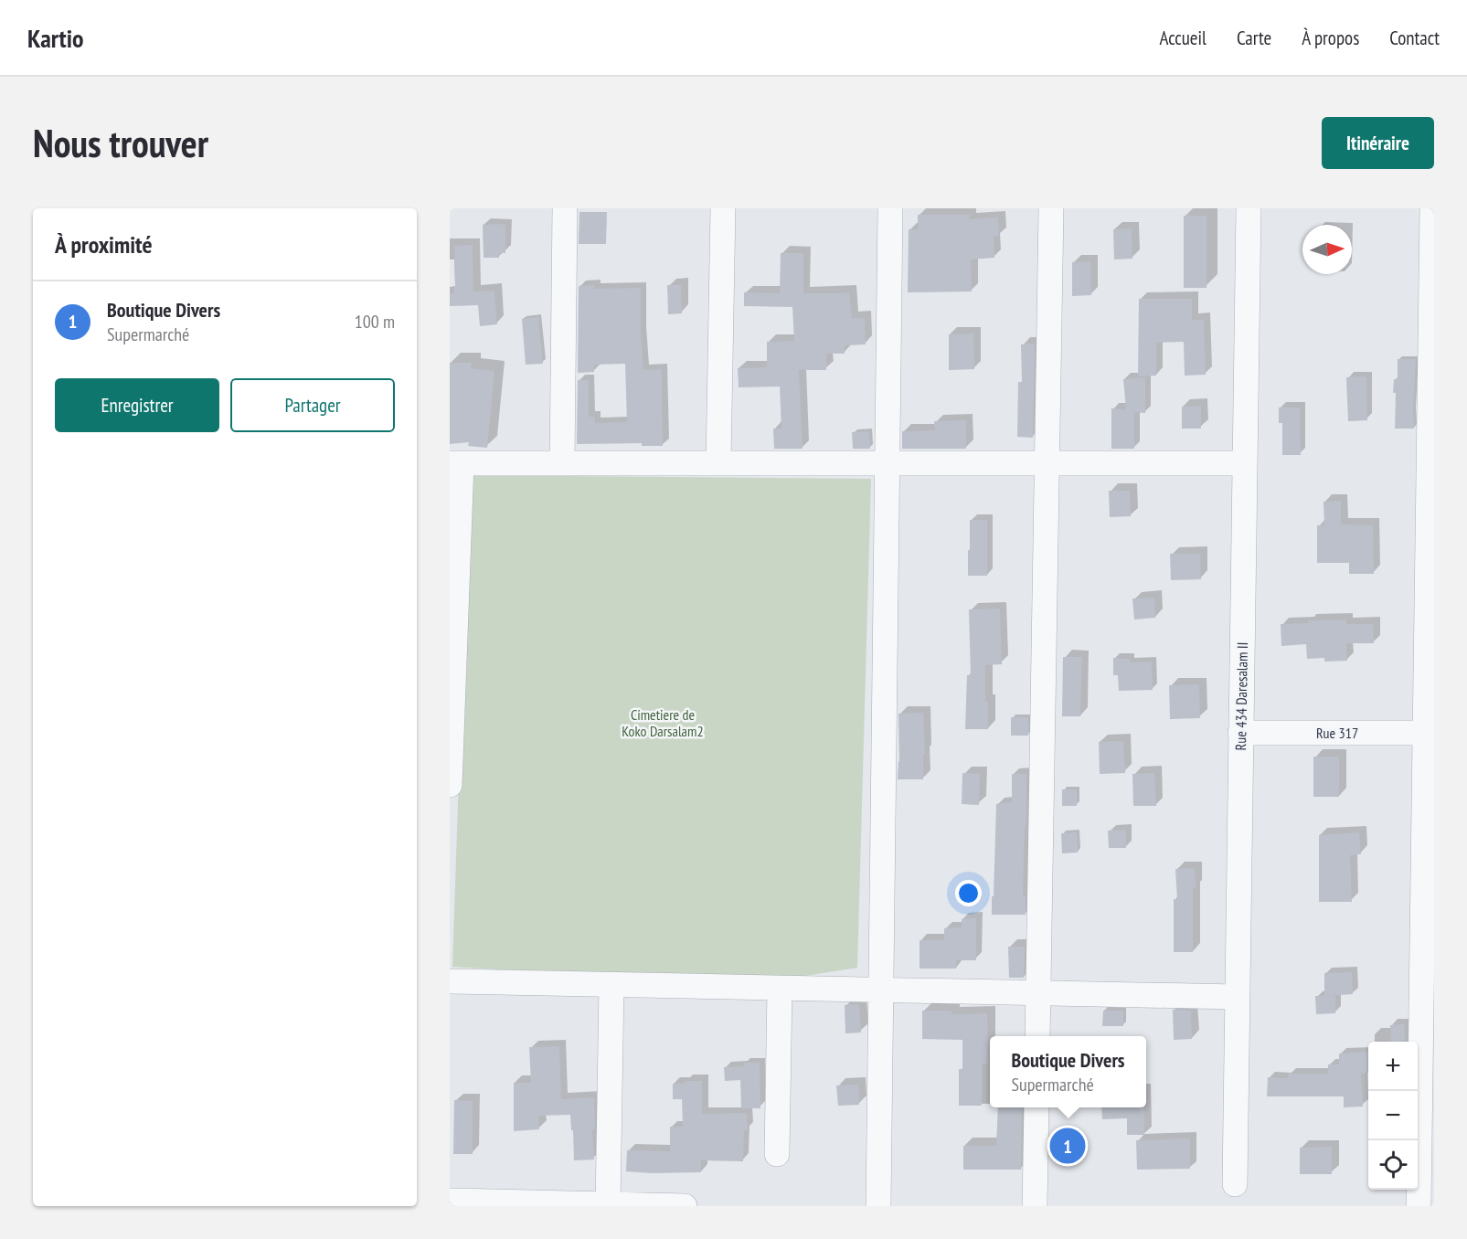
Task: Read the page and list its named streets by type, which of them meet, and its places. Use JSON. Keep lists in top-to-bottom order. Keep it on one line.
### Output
{"streets":{"street":["Rue 434 Daresalam II","Rue 317"]},"crossings":[["Rue 434 Daresalam II","Rue 317"]],"parks":["Cimetiere de Koko Darsalam2"],"north":"right","page":{"header":"Kartio","nav":["Accueil","Carte","À propos","Contact"],"buttons":["Itinéraire",["Enregistrer","Partager"]],"title":"Nous trouver","heading":"À proximité","list":[{"mark":"1","name":"Boutique Divers","note":"Supermarché","value":"100 m"}],"popup":["Boutique Divers","Supermarché"],"map_buttons":["+","−"],"pins":"1"}}
